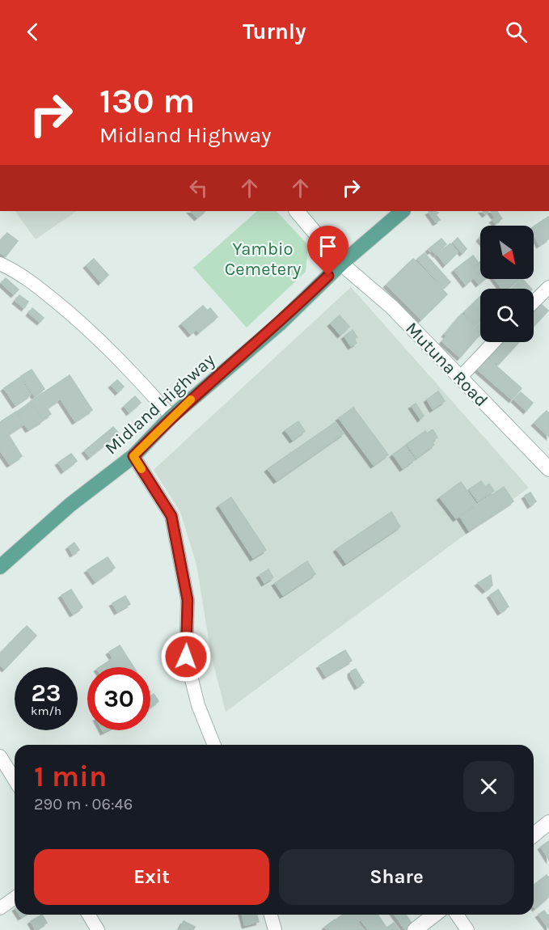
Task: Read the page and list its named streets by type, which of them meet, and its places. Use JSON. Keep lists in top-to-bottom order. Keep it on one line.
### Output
{"streets":{"main road":["Midland Highway"],"street":["Mutuna Road"]},"crossings":[["Mutuna Road","Midland Highway"]],"parks":["Yambio Cemetery"],"north":"bottom right","page":{"header":"Turnly","turn":["130 m","Midland Highway"],"speed":"23 km/h","limit":"30","heading":["1 min","290 m · 06:46"],"buttons":["Exit","Share"]}}
